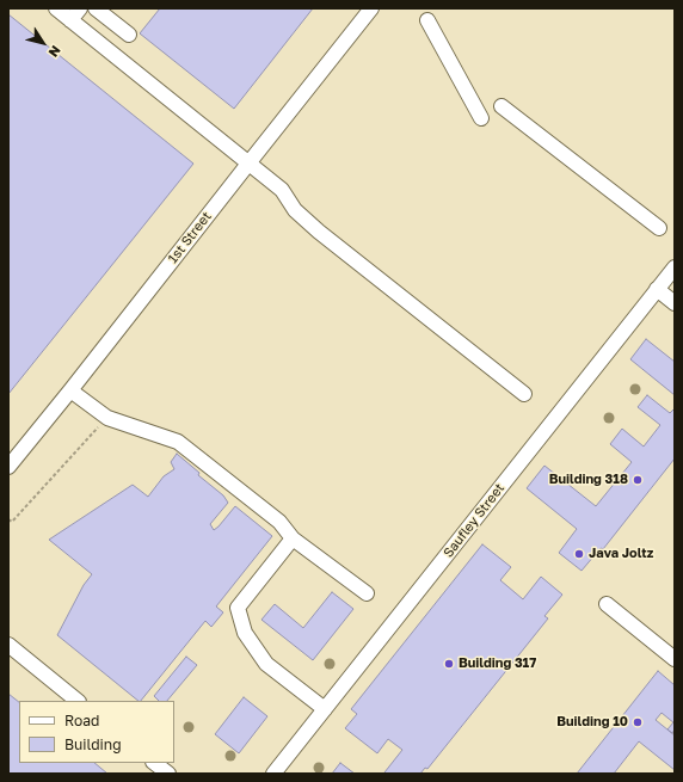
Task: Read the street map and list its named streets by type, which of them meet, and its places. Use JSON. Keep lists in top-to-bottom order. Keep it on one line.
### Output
{"streets":{"street":["1st Street","Saufley Street"]},"places":["Building 318","Java Joltz","Building 317","Building 10"],"legend":["Road","Building"],"north":"bottom right"}
